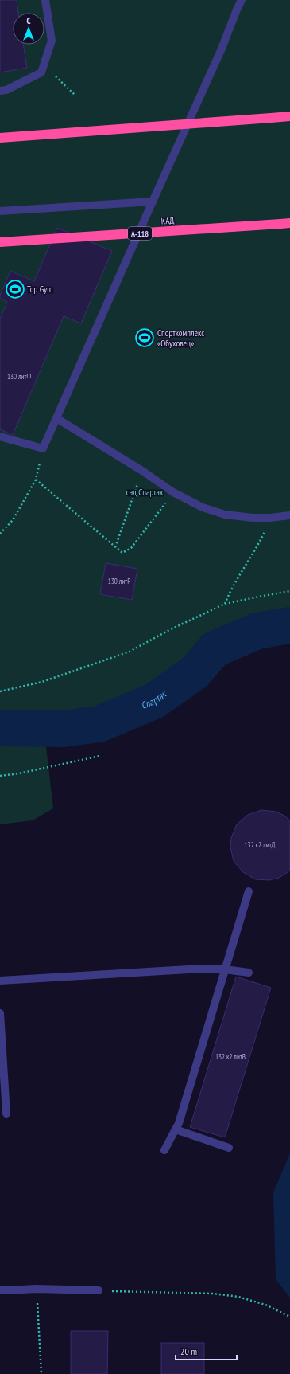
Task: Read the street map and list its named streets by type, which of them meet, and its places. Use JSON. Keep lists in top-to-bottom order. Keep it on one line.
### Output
{"streets":{"highway":["КАД","А-118"]},"water":["Спартак"],"parks":["сад Спартак"],"places":{"sports":["Top Gym","Спорткомплекс «Обуховец»"]},"house_numbers":["130 литФ","130 литР","132 к2 литД","132 к2 литВ"],"scale_bar":"20 m","north":"top"}
